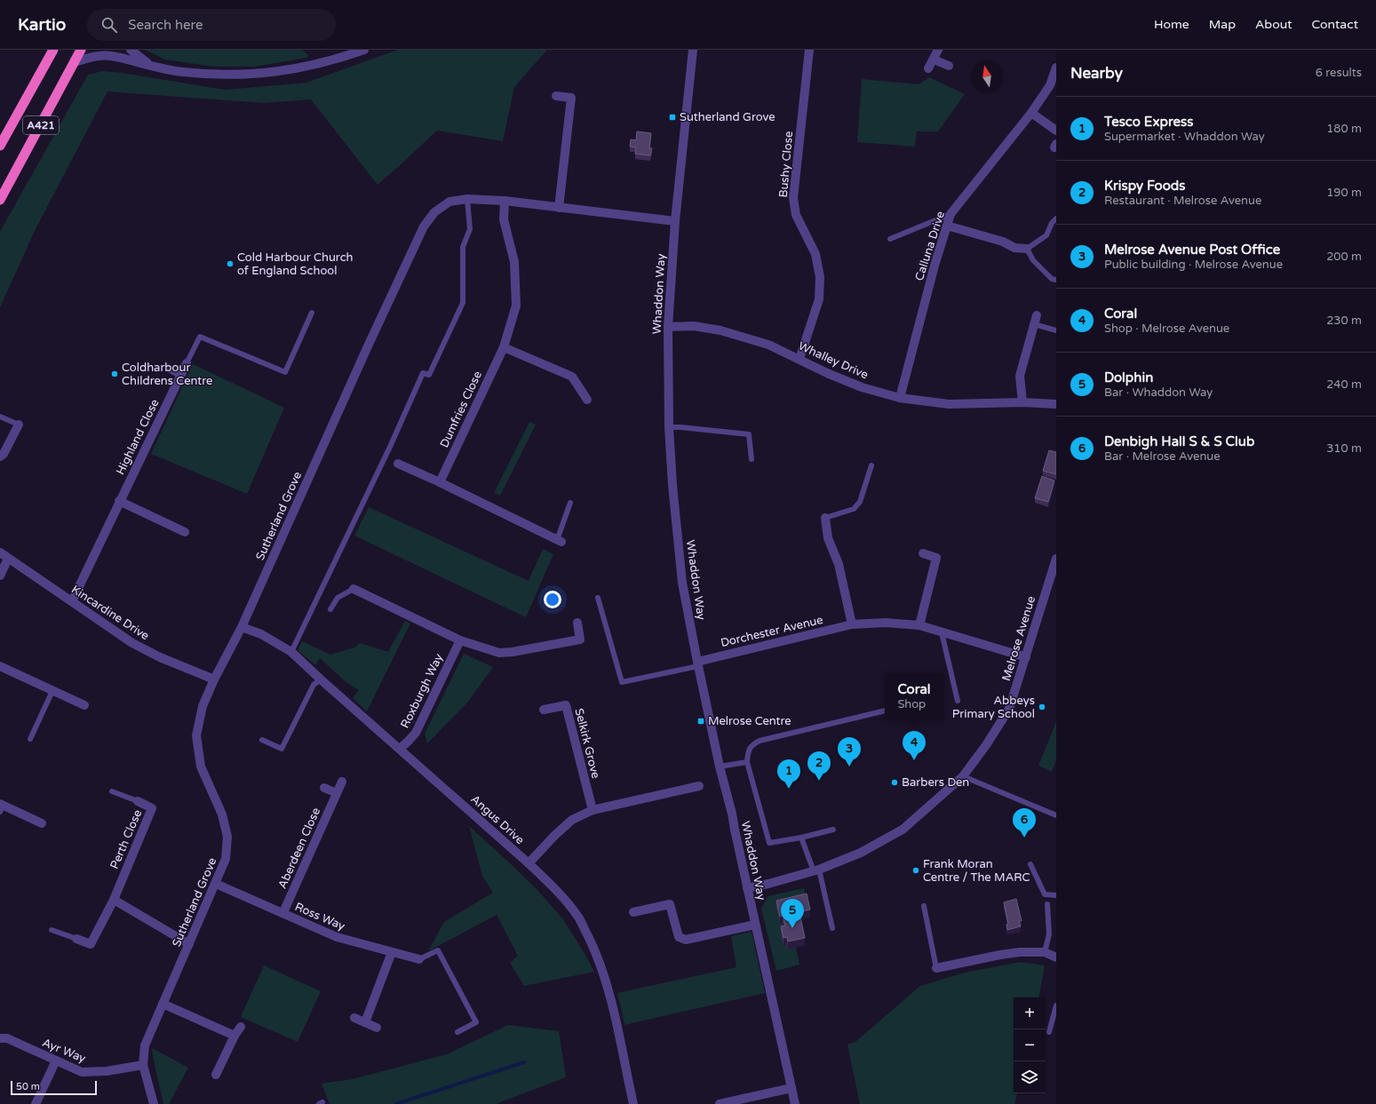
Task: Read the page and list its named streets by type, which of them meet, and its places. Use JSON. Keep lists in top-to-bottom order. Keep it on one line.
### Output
{"streets":{"highway":["A421"],"street":["Bushy Close","Calluna Drive","Whaddon Way","Whalley Drive","Dumfries Close","Highland Close","Sutherland Grove","Kincardine Drive","Dorchester Avenue","Melrose Avenue","Roxburgh Way","Selkirk Grove","Angus Drive","Perth Close","Aberdeen Close","Ross Way","Ayr Way"]},"crossings":[["Bushy Close","Whalley Drive"],["Calluna Drive","Whalley Drive"],["Whaddon Way","Whalley Drive"],["Whaddon Way","Sutherland Grove"],["Whaddon Way","Dorchester Avenue"],["Whaddon Way","Melrose Avenue"],["Dumfries Close","Sutherland Grove"],["Highland Close","Kincardine Drive"],["Sutherland Grove","Kincardine Drive"],["Sutherland Grove","Angus Drive"],["Sutherland Grove","Ross Way"],["Sutherland Grove","Ayr Way"],["Dorchester Avenue","Melrose Avenue"],["Roxburgh Way","Angus Drive"],["Aberdeen Close","Ross Way"]],"places":{"transit":["Sutherland Grove","Melrose Centre"],"other":["Cold Harbour Church of England School","Coldharbour Childrens Centre","Abbeys Primary School","Barbers Den","Frank Moran Centre / The MARC"]},"scale_bar":"50 m","north":"top","page":{"header":"Kartio","search":"Search here","nav":["Home","Map","About","Contact"],"heading":["Nearby","6 results"],"list":[{"mark":"1","name":"Tesco Express","note":"Supermarket · Whaddon Way","value":"180 m"},{"mark":"2","name":"Krispy Foods","note":"Restaurant · Melrose Avenue","value":"190 m"},{"mark":"3","name":"Melrose Avenue Post Office","note":"Public building · Melrose Avenue","value":"200 m"},{"mark":"4","name":"Coral","note":"Shop · Melrose Avenue","value":"230 m"},{"mark":"5","name":"Dolphin","note":"Bar · Whaddon Way","value":"240 m"},{"mark":"6","name":"Denbigh Hall S & S Club","note":"Bar · Melrose Avenue","value":"310 m"}],"popup":["Coral","Shop"],"pins":["4","3","2","1","6","5"],"map_buttons":["+","−"],"scale":"50 m"}}
